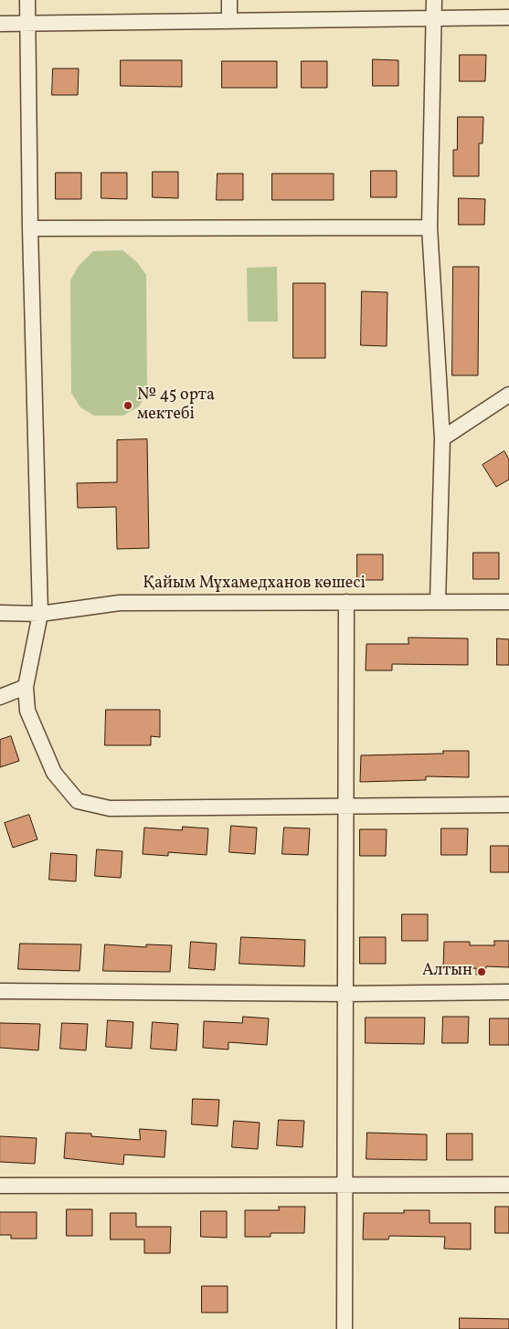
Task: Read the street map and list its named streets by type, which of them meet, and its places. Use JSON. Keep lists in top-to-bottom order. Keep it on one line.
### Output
{"streets":{"street":["Қайым Мұхамедханов көшесі"]},"places":["№ 45 орта мектебі","Алтын"]}
